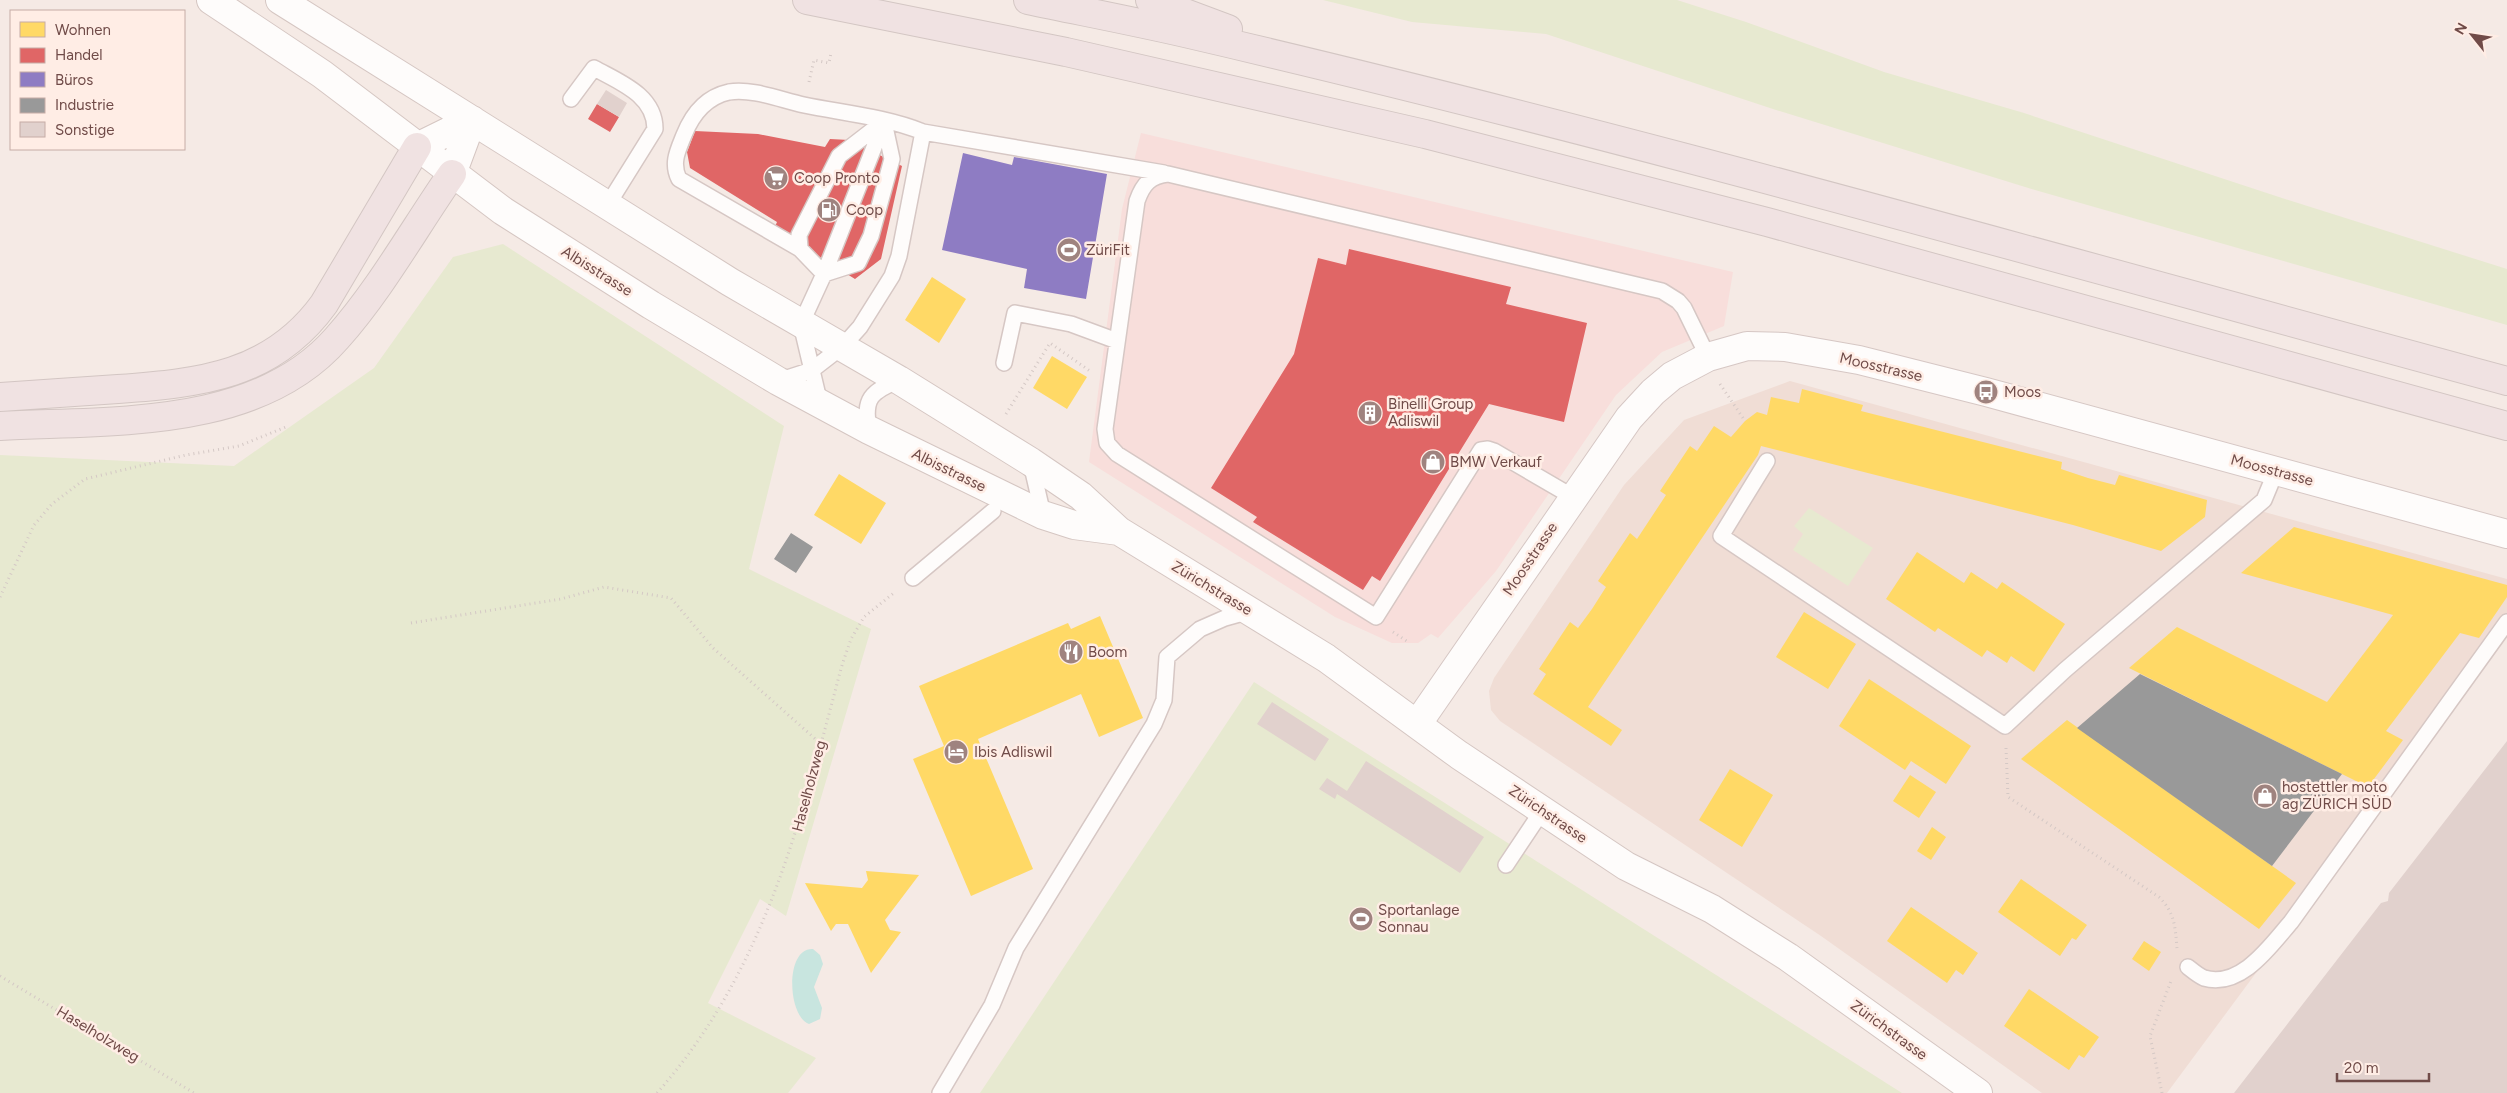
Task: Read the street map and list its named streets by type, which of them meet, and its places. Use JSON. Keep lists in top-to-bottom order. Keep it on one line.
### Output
{"streets":{"main road":["Albisstrasse","Moosstrasse","Zürichstrasse"],"path":["Haselholzweg"]},"crossings":[["Albisstrasse","Zürichstrasse"],["Moosstrasse","Zürichstrasse"]],"places":{"supermarket":["Coop Pronto"],"fuel station":["Coop"],"sports":["ZüriFit","Sportanlage Sonnau"],"bus stop":["Moos"],"building":["Binelli Group Adliswil"],"shop":["BMW Verkauf","hostettler moto ag ZÜRICH SÜD"],"restaurant":["Boom"],"hotel":["Ibis Adliswil"]},"legend":["Wohnen","Handel","Büros","Industrie","Sonstige"],"scale_bar":"20 m","north":"top left"}
